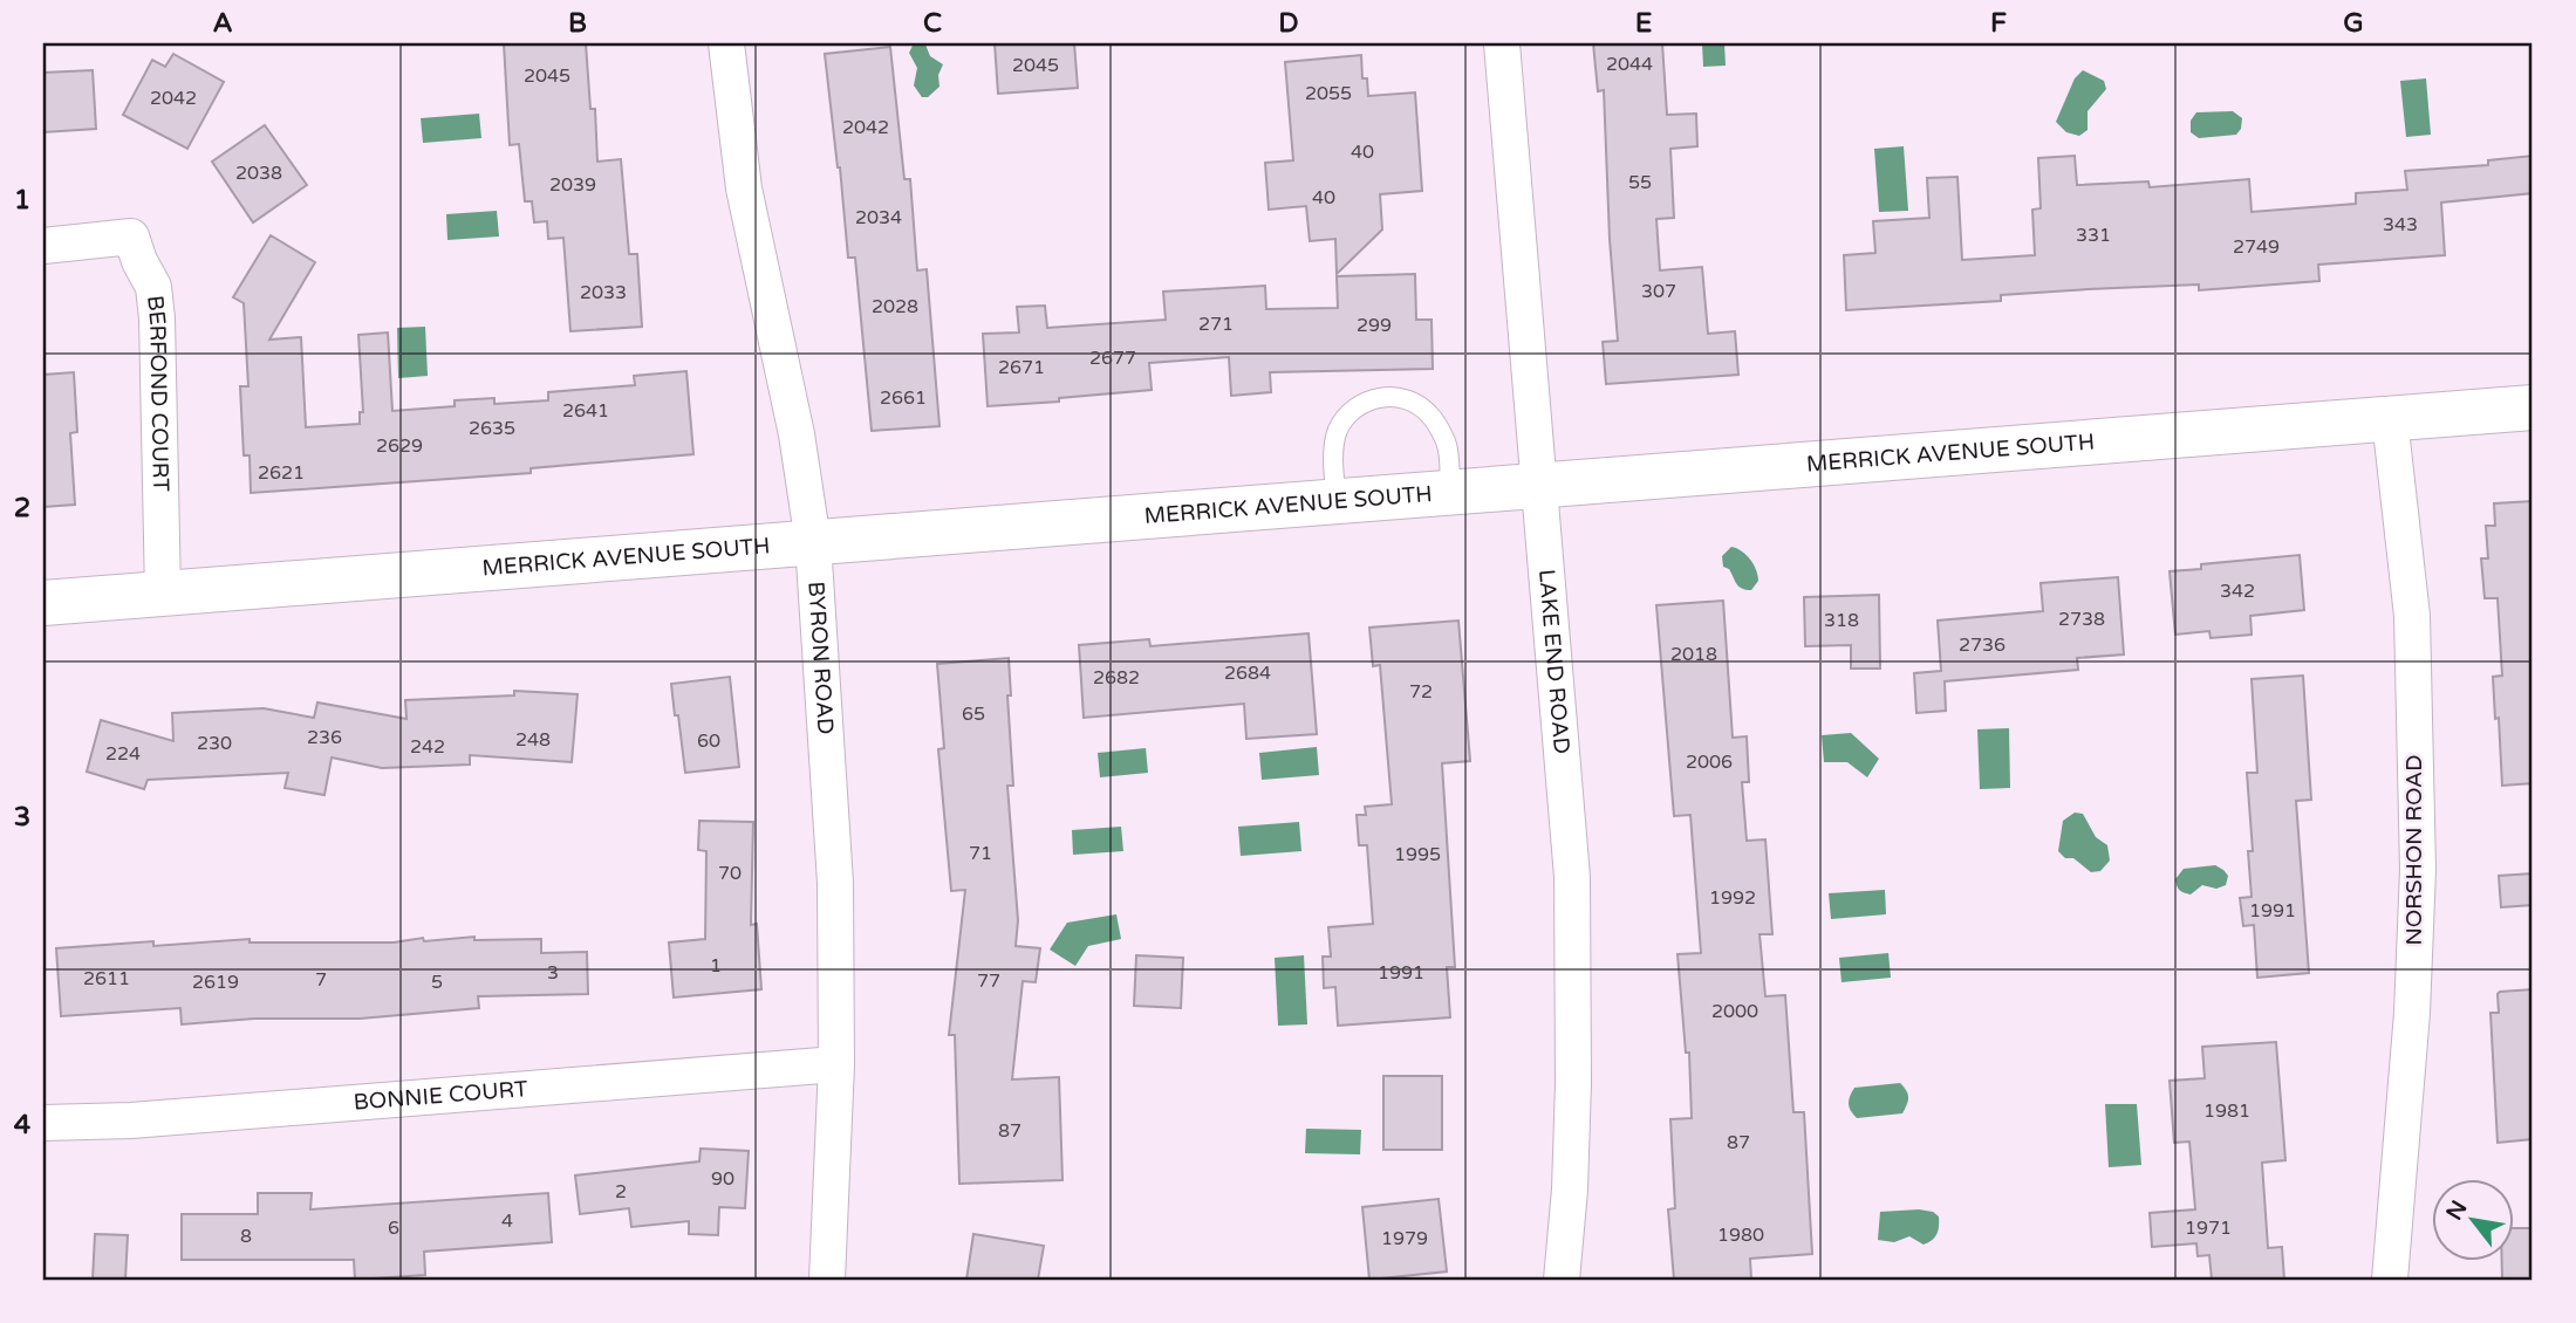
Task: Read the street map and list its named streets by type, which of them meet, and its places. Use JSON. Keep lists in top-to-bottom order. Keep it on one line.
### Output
{"streets":{"street":["BERFOND COURT","MERRICK AVENUE SOUTH","BYRON ROAD","LAKE END ROAD","NORSHON ROAD","BONNIE COURT"]},"crossings":[["BERFOND COURT","MERRICK AVENUE SOUTH"],["MERRICK AVENUE SOUTH","BYRON ROAD"],["MERRICK AVENUE SOUTH","LAKE END ROAD"],["MERRICK AVENUE SOUTH","NORSHON ROAD"],["BYRON ROAD","BONNIE COURT"]],"house_numbers":["2044","2045","2045","2055","2042","2042","40","2038","55","2039","40","2034","343","331","2749","307","2033","2028","271","299","2677","2671","2661","2641","2635","2629","2621","342","2738","318","2736","2018","2684","2682","72","65","236","248","60","230","242","224","2006","71","1995","70","1992","1991","1","3","1991","2611","7","77","2619","5","2000","1981","87","87","90","2","4","6","1971","1980","8","1979"],"north":"top left","grid":{"columns":["A","B","C","D","E","F","G"],"rows":["1","2","3","4"]}}
